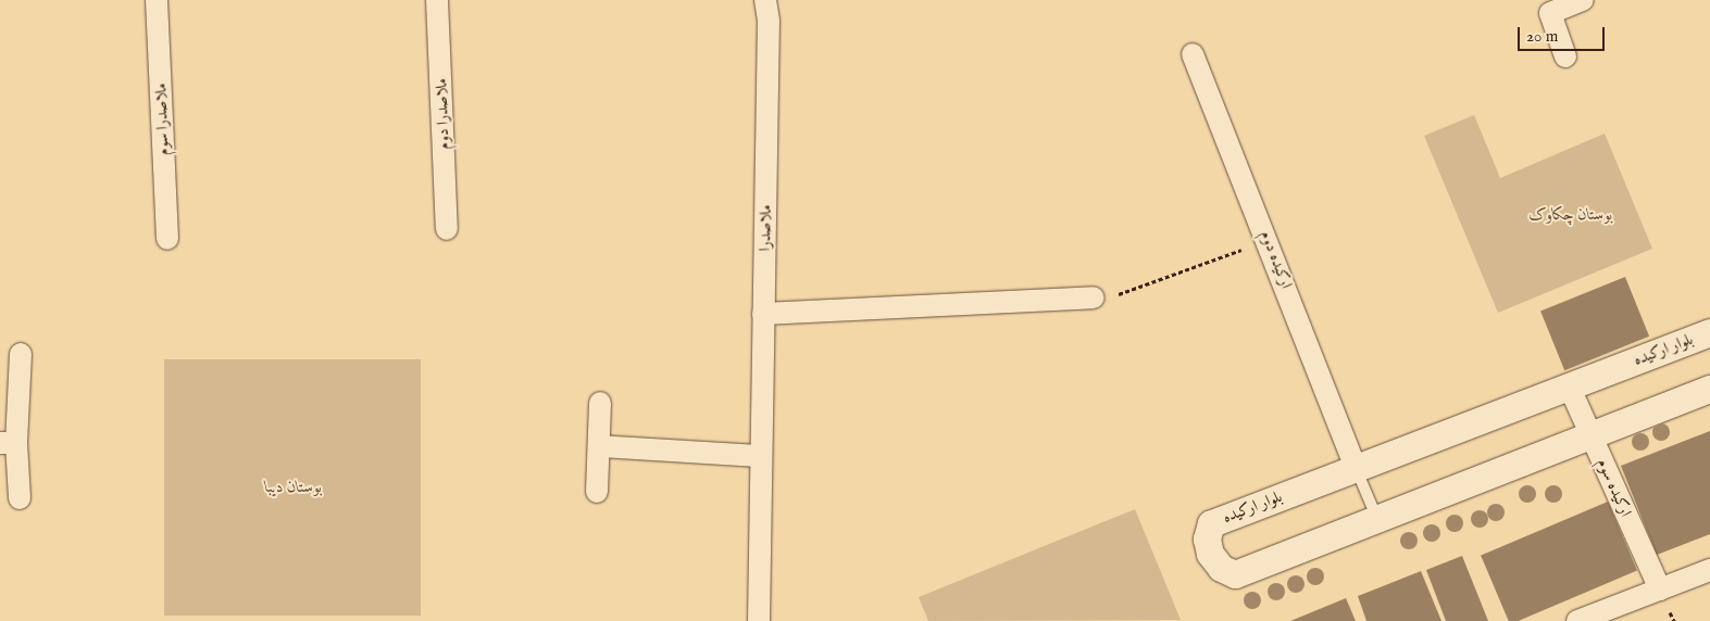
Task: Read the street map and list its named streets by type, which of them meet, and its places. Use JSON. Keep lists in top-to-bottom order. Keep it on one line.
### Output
{"streets":{"street":["ملاصدرا دوم","ملاصدرا سوم","ملاصدرا","ارکیده دوم","بلوار ارکیده","ارکیده سوم"]},"crossings":[["ارکیده دوم","بلوار ارکیده"],["بلوار ارکیده","ارکیده سوم"]],"parks":["بوستان چکاوک","بوستان دیبا"],"scale_bar":"20 m"}
